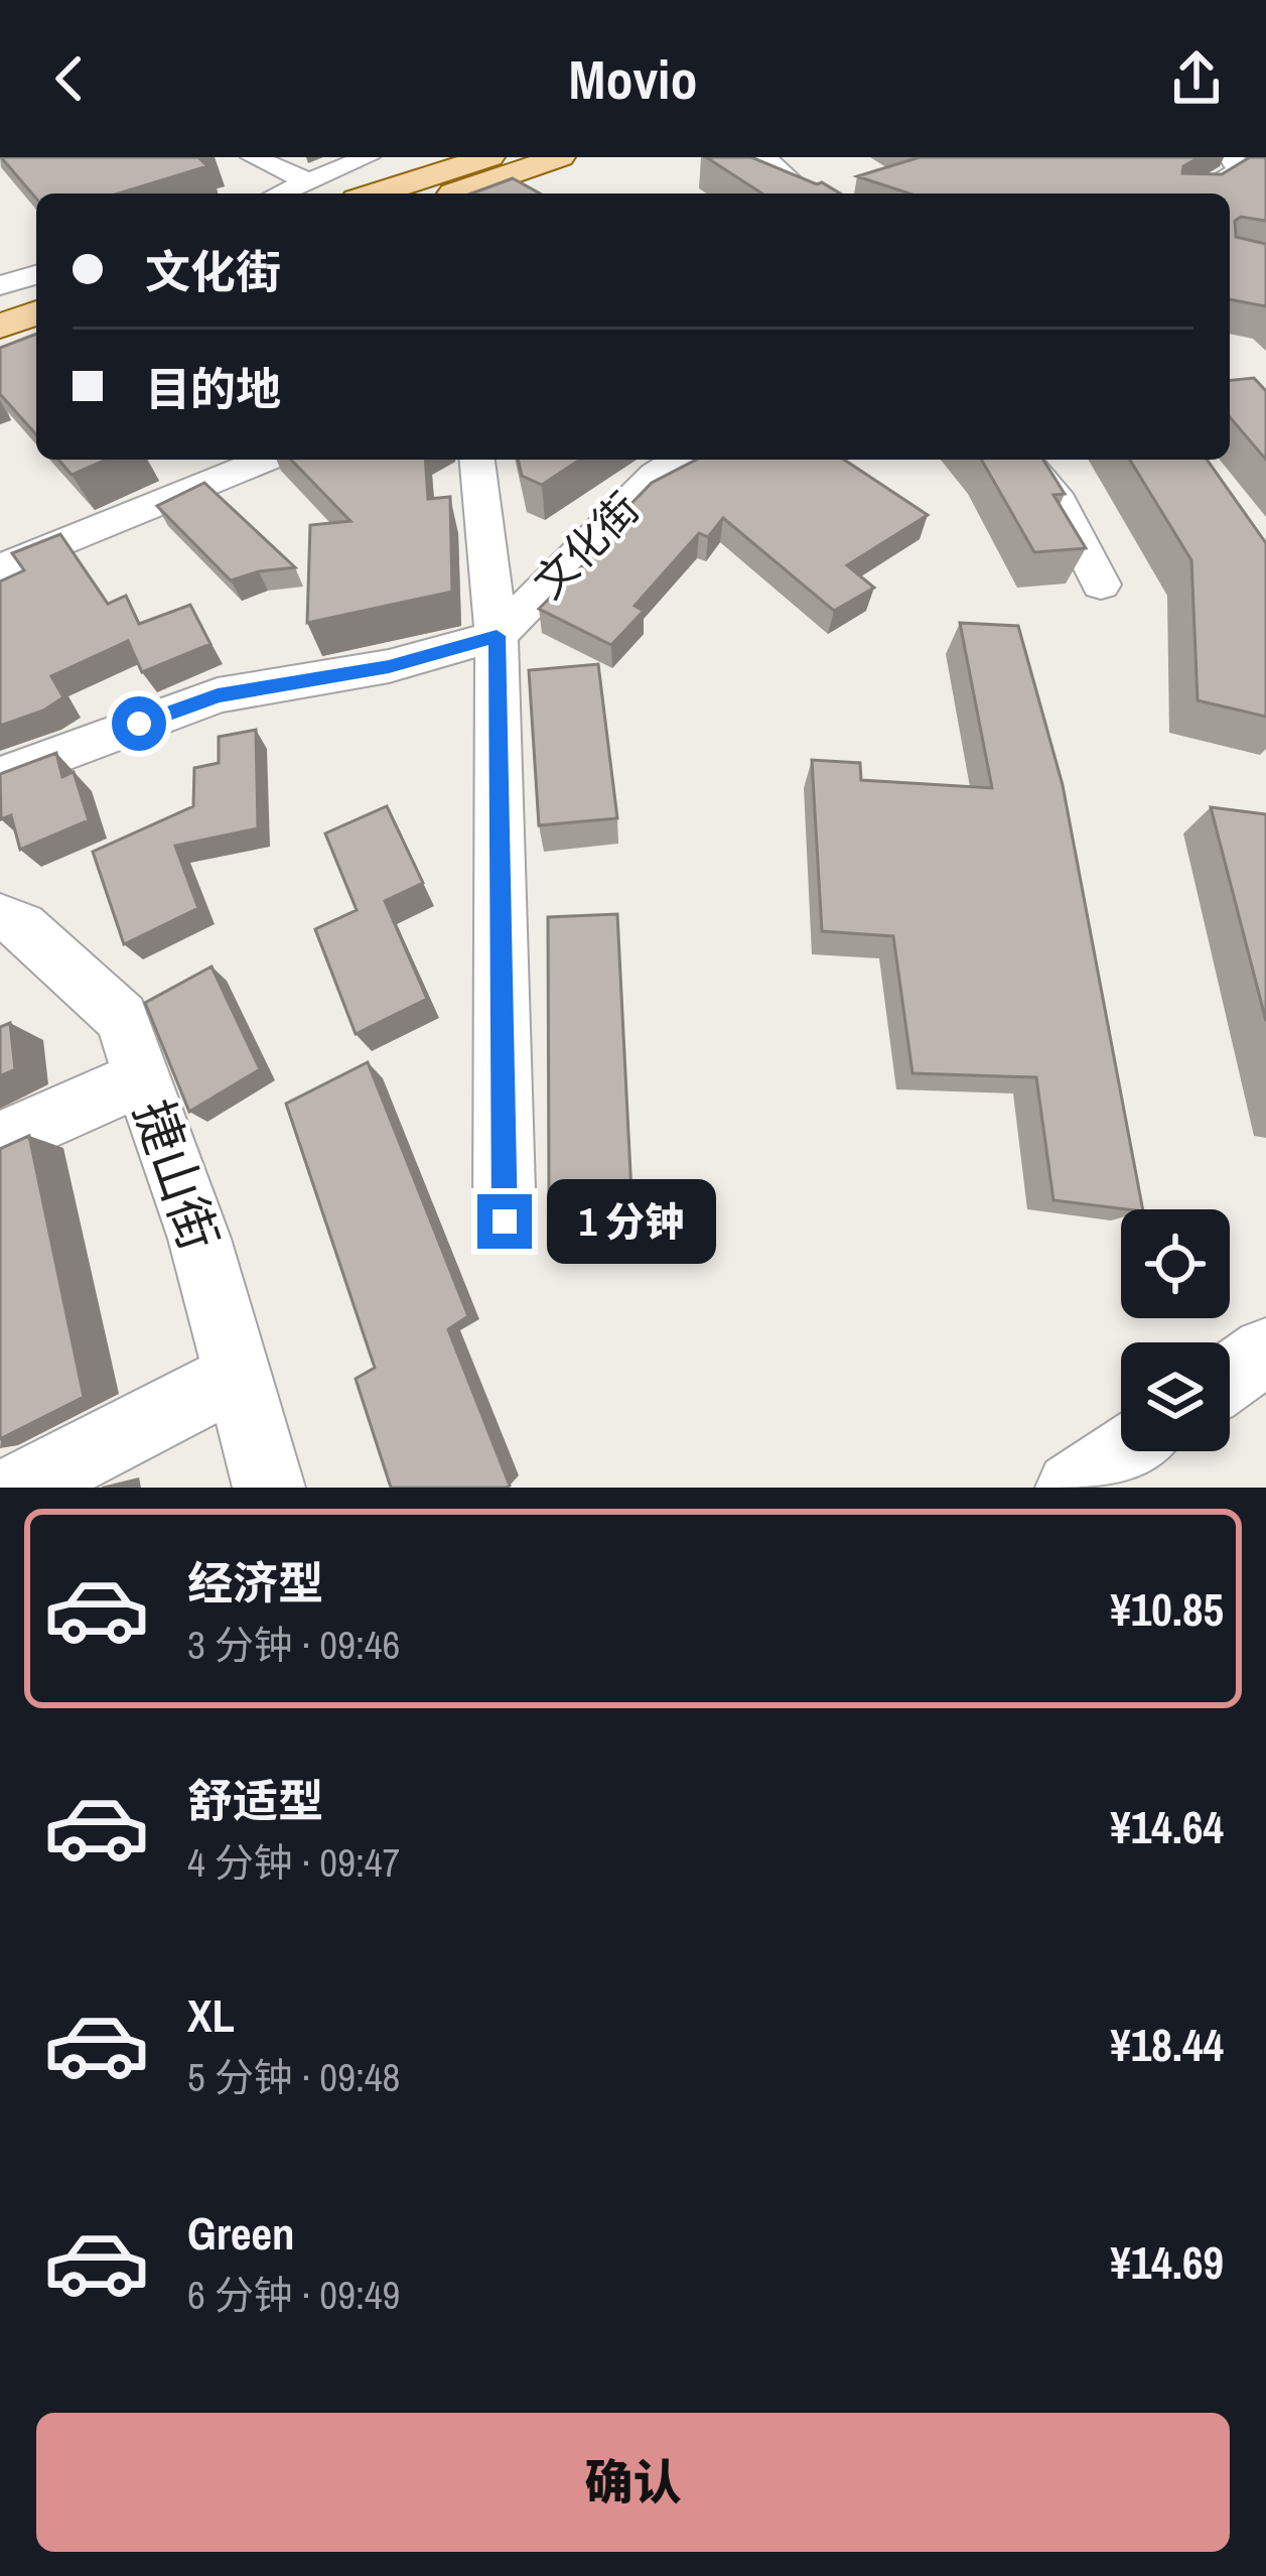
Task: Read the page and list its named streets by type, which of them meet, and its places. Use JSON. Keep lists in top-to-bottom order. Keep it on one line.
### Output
{"streets":{"street":["文化街","捷山街"]},"page":{"header":"Movio","banner":["文化街","目的地"],"bubble":"1 分钟","list":[{"name":"经济型","note":"3 分钟 · 09:46","value":"¥10.85"},{"name":"舒适型","note":"4 分钟 · 09:47","value":"¥14.64"},{"name":"XL","note":"5 分钟 · 09:48","value":"¥18.44"},{"name":"Green","note":"6 分钟 · 09:49","value":"¥14.69"}],"buttons":"确认"}}
